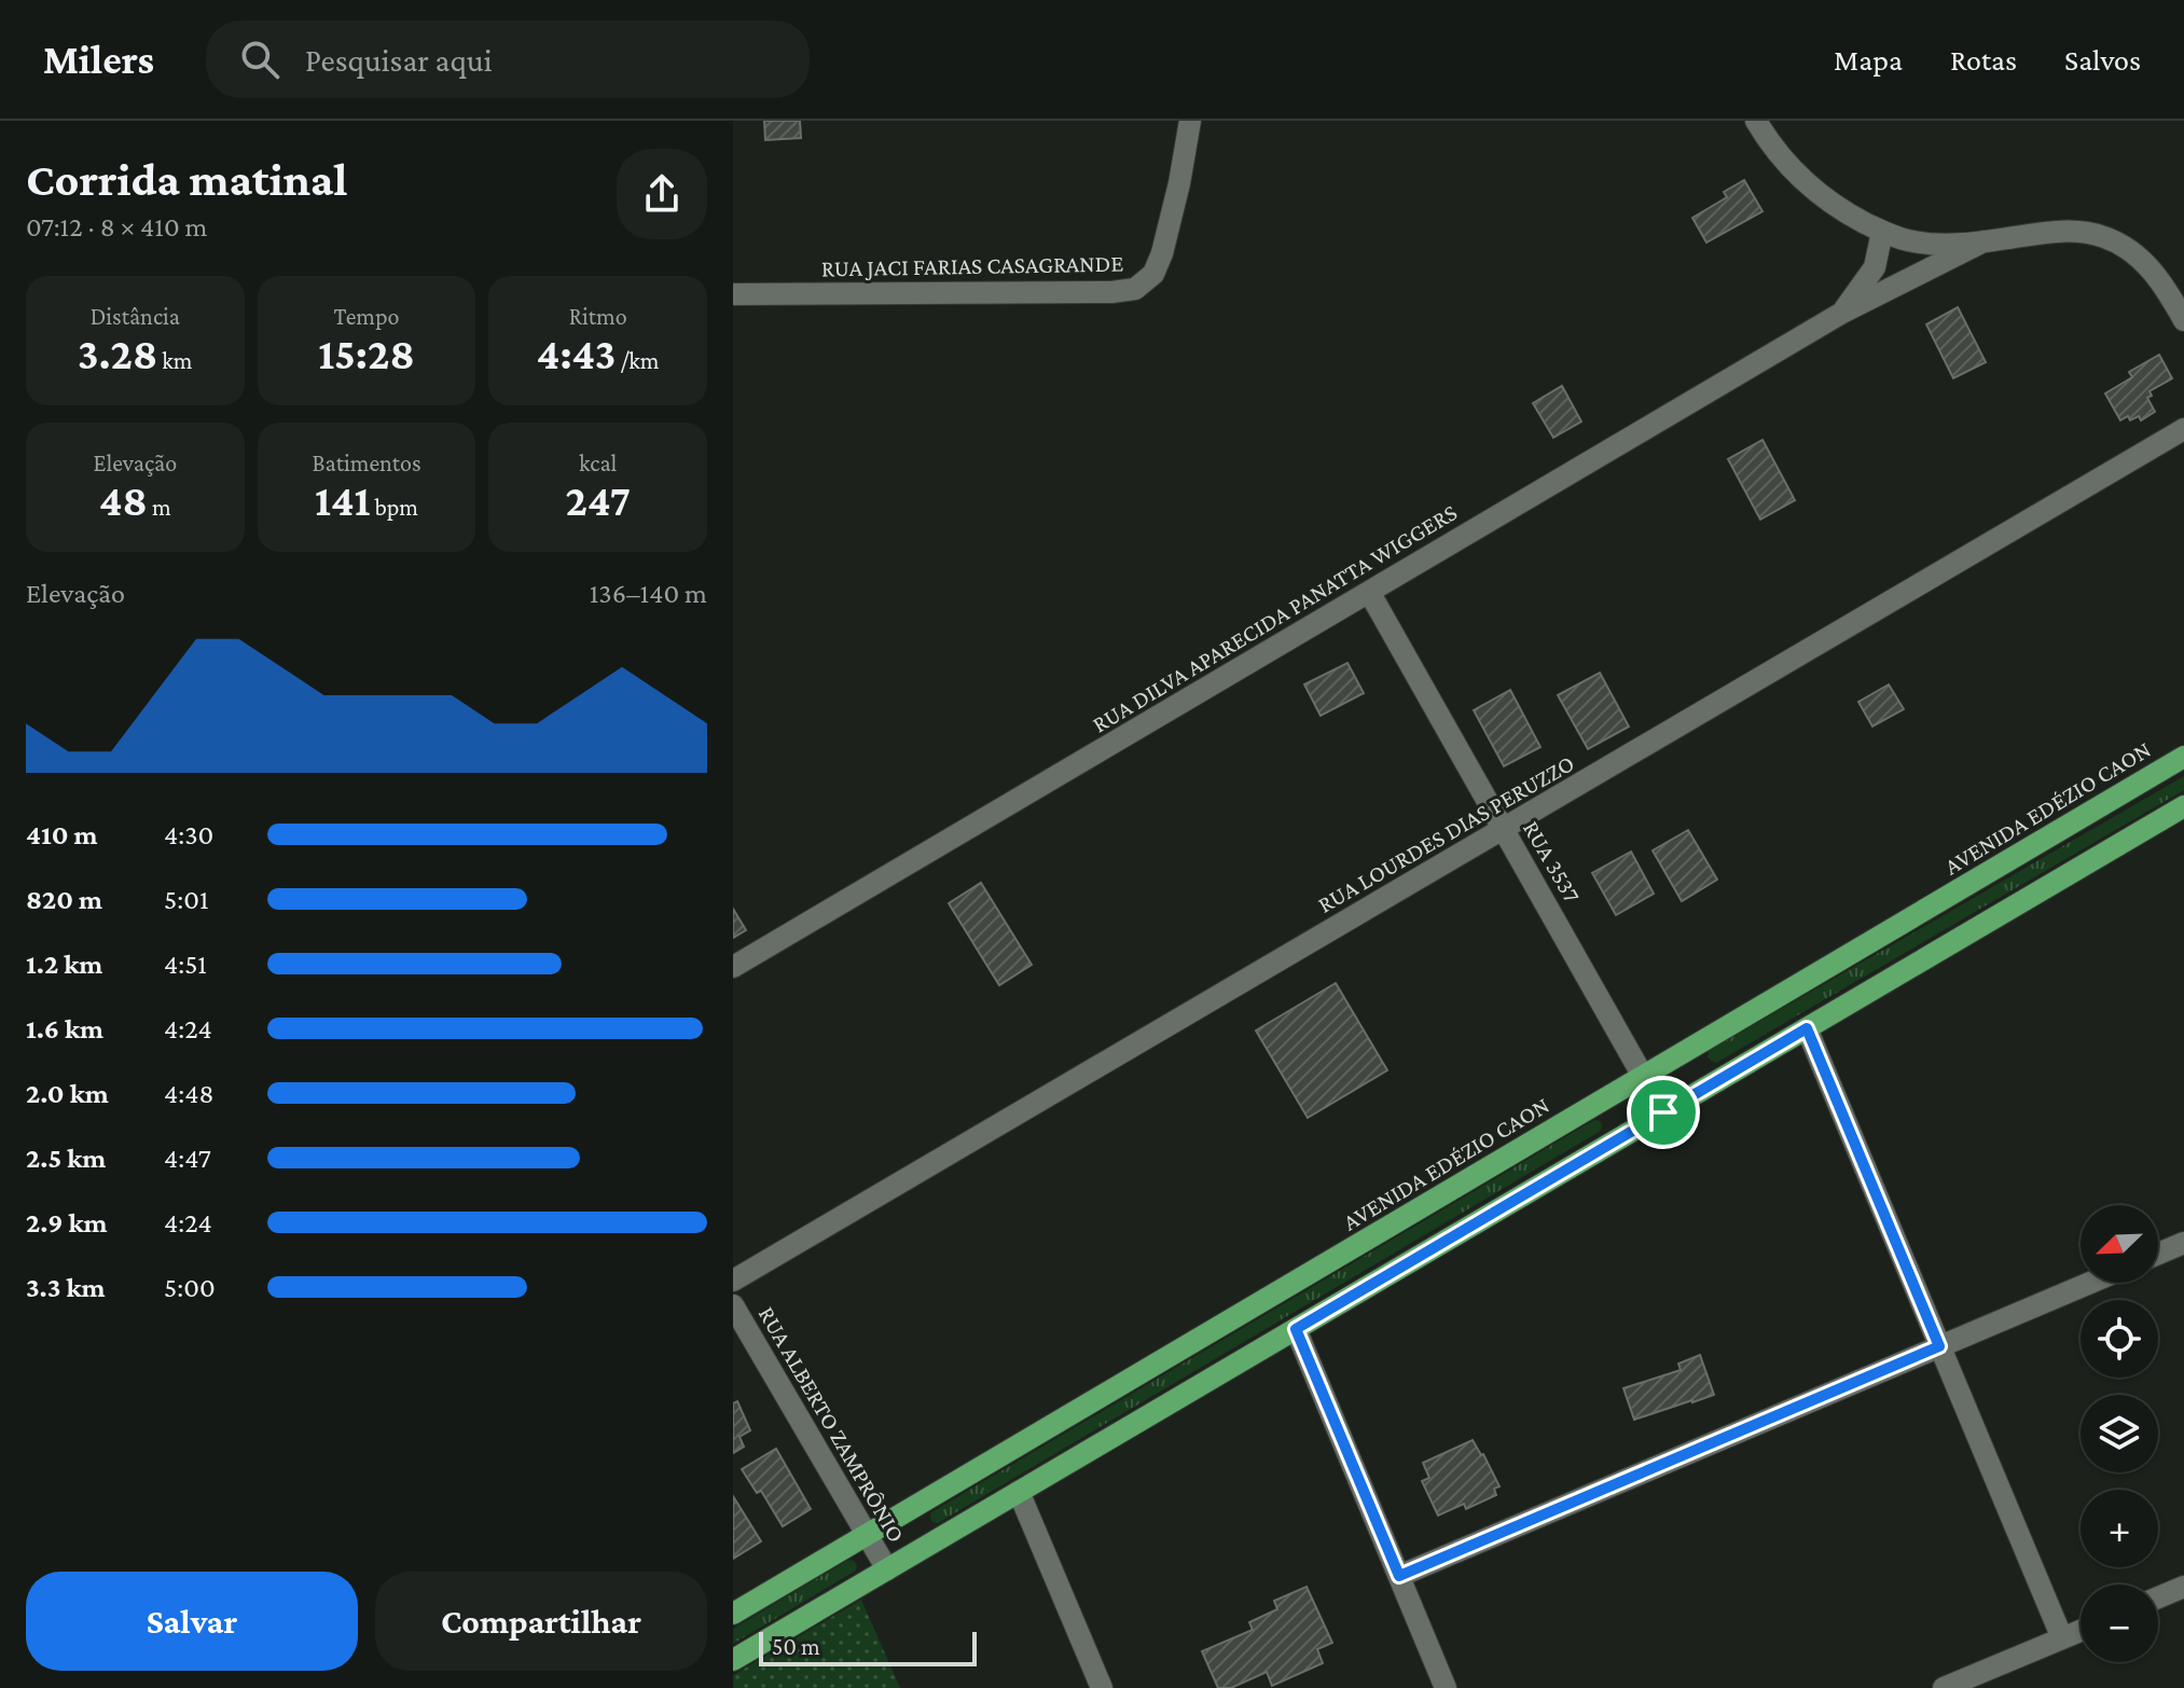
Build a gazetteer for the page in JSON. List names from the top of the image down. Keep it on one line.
{"streets":{"main road":["AVENIDA EDÉZIO CAON"],"street":["RUA JACI FARIAS CASAGRANDE","RUA DILVA APARECIDA PANATTA WIGGERS","RUA LOURDES DIAS PERUZZO","RUA 3537","RUA ALBERTO ZAMPRÔNIO"]},"crossings":[["RUA DILVA APARECIDA PANATTA WIGGERS","RUA 3537"],["AVENIDA EDÉZIO CAON","RUA 3537"],["AVENIDA EDÉZIO CAON","RUA ALBERTO ZAMPRÔNIO"],["RUA LOURDES DIAS PERUZZO","RUA 3537"]],"scale_bar":"50 m","north":"bottom left","page":{"header":"Milers","search":"Pesquisar aqui","nav":["Mapa","Rotas","Salvos"],"heading":["Corrida matinal","07:12 · 8 × 410 m"],"stats":[["Distância","3.28 km"],["Tempo","15:28"],["Ritmo","4:43 /km"],["Elevação","48 m"],["Batimentos","141 bpm"],["kcal","247"]],"chart":["Elevação","136–140 m"],"list":[{"name":"410 m","note":"4:30"},{"name":"820 m","note":"5:01"},{"name":"1.2 km","note":"4:51"},{"name":"1.6 km","note":"4:24"},{"name":"2.0 km","note":"4:48"},{"name":"2.5 km","note":"4:47"},{"name":"2.9 km","note":"4:24"},{"name":"3.3 km","note":"5:00"}],"map_buttons":["+","−"],"buttons":["Salvar","Compartilhar"],"scale":"50 m"}}
